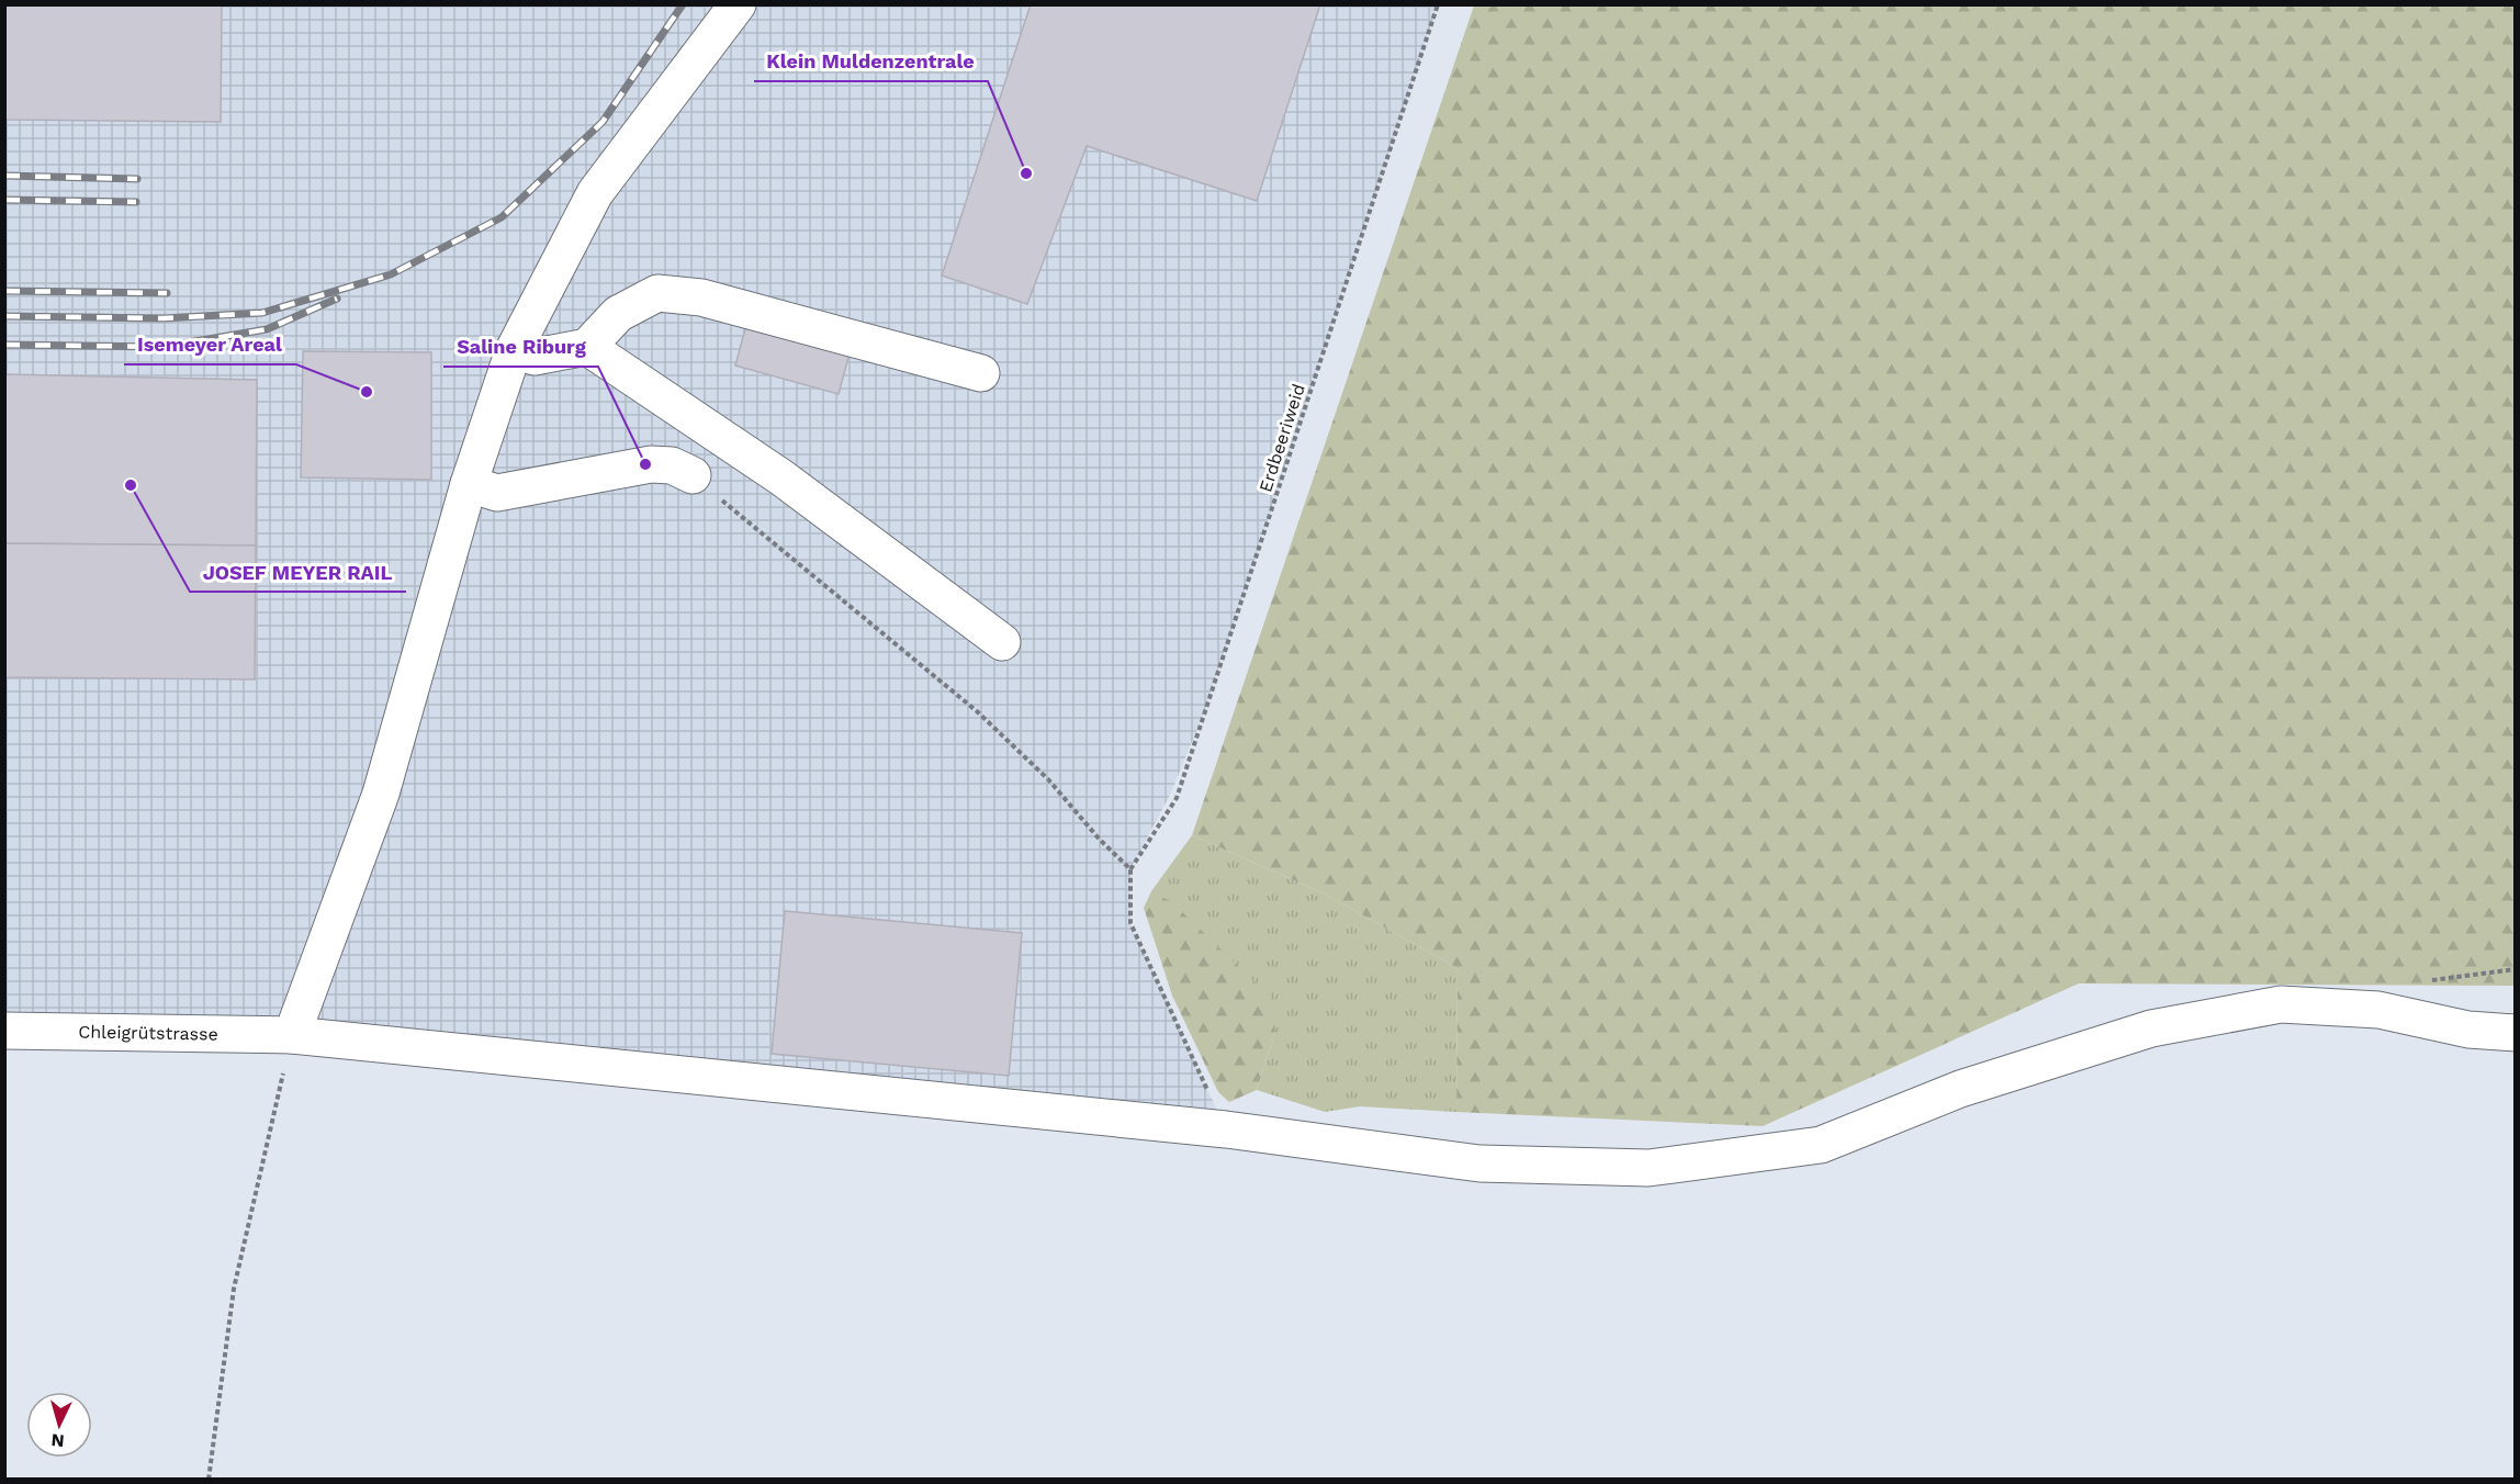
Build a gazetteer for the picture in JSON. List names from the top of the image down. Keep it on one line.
{"streets":{"street":["Chleigrütstrasse"],"path":["Erdbeeriweid"]},"places":["Klein Muldenzentrale","Isemeyer Areal","Saline Riburg","JOSEF MEYER RAIL"],"north":"bottom"}
